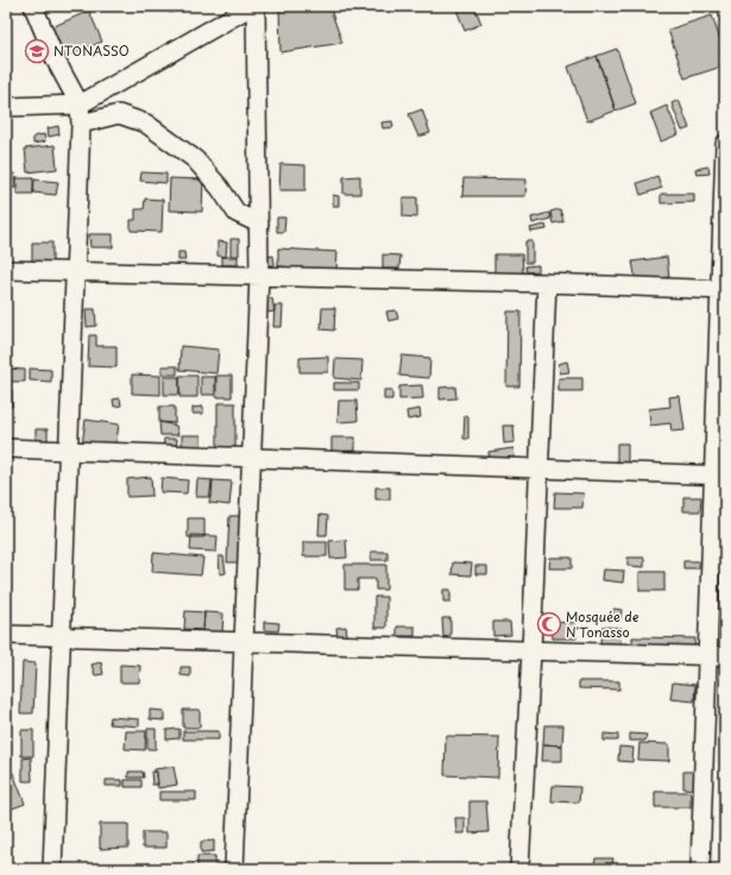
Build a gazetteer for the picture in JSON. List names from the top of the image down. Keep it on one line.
{"places":{"school or university":["NTONASSO"],"mosque":["Mosquée de N'Tonasso"]}}
